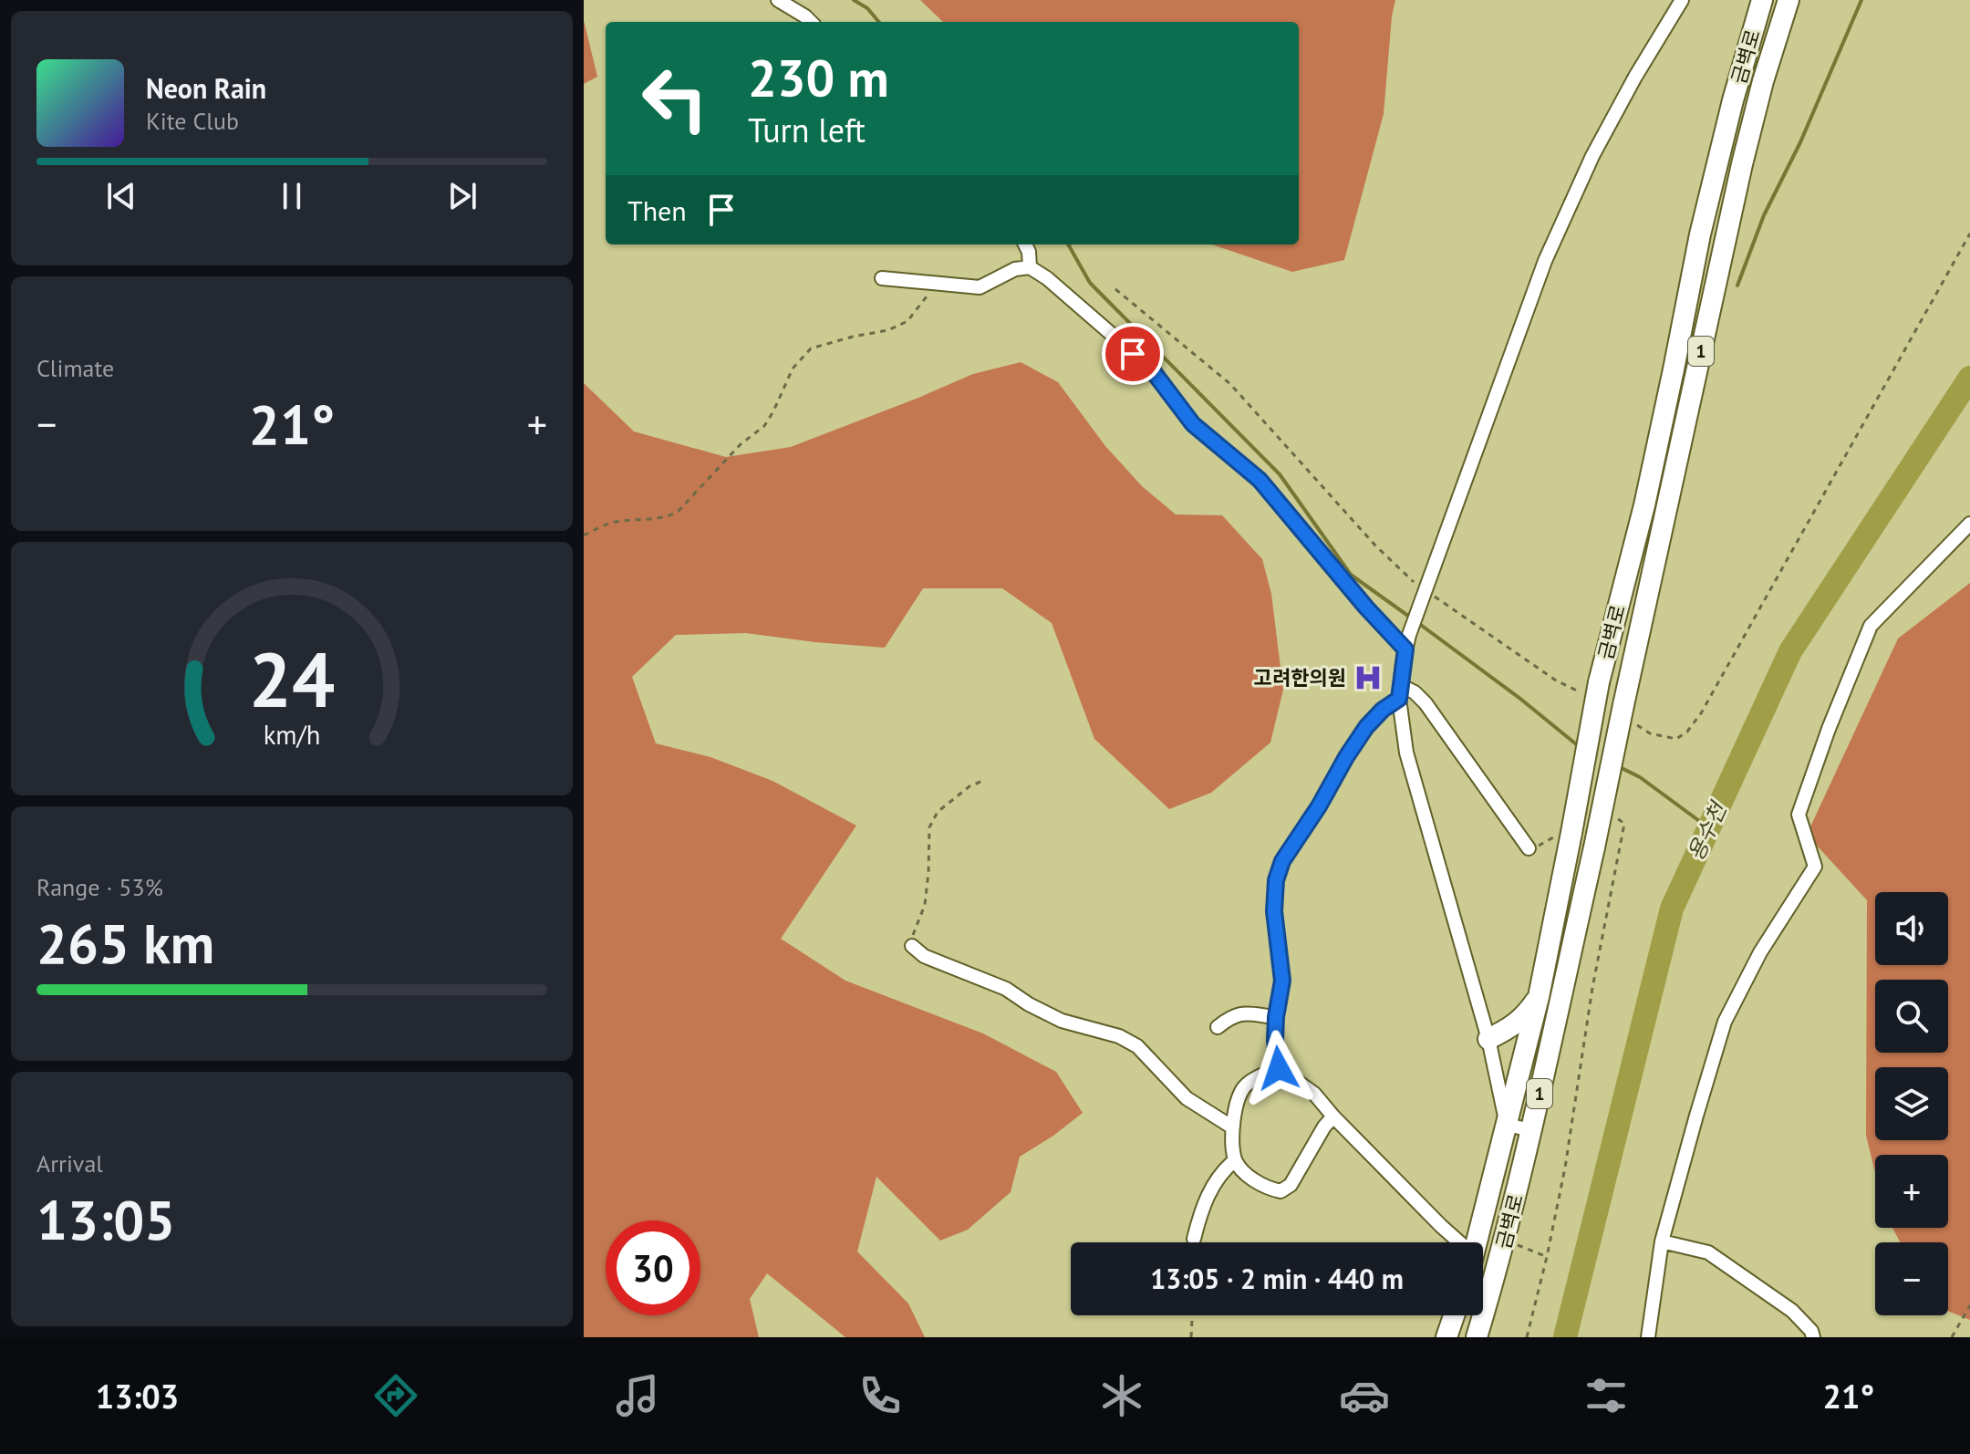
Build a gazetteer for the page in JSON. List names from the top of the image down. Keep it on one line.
{"streets":{"highway":["금벽로","1"]},"water":["용수천"],"places":{"hospital":["고려한의원"]},"page":{"turn":["230 m","Turn left"],"song":["Neon Rain","Kite Club"],"then":"Then","tile":["Climate",["Range · 53%","265 km"],["Arrival","13:05"]],"heat":["−","21°","+"],"map_buttons":["+","−"],"limit":"30","trip":"13:05 · 2 min · 440 m","tabs":["13:03","21°"],"gauge":["24","km/h"]}}
